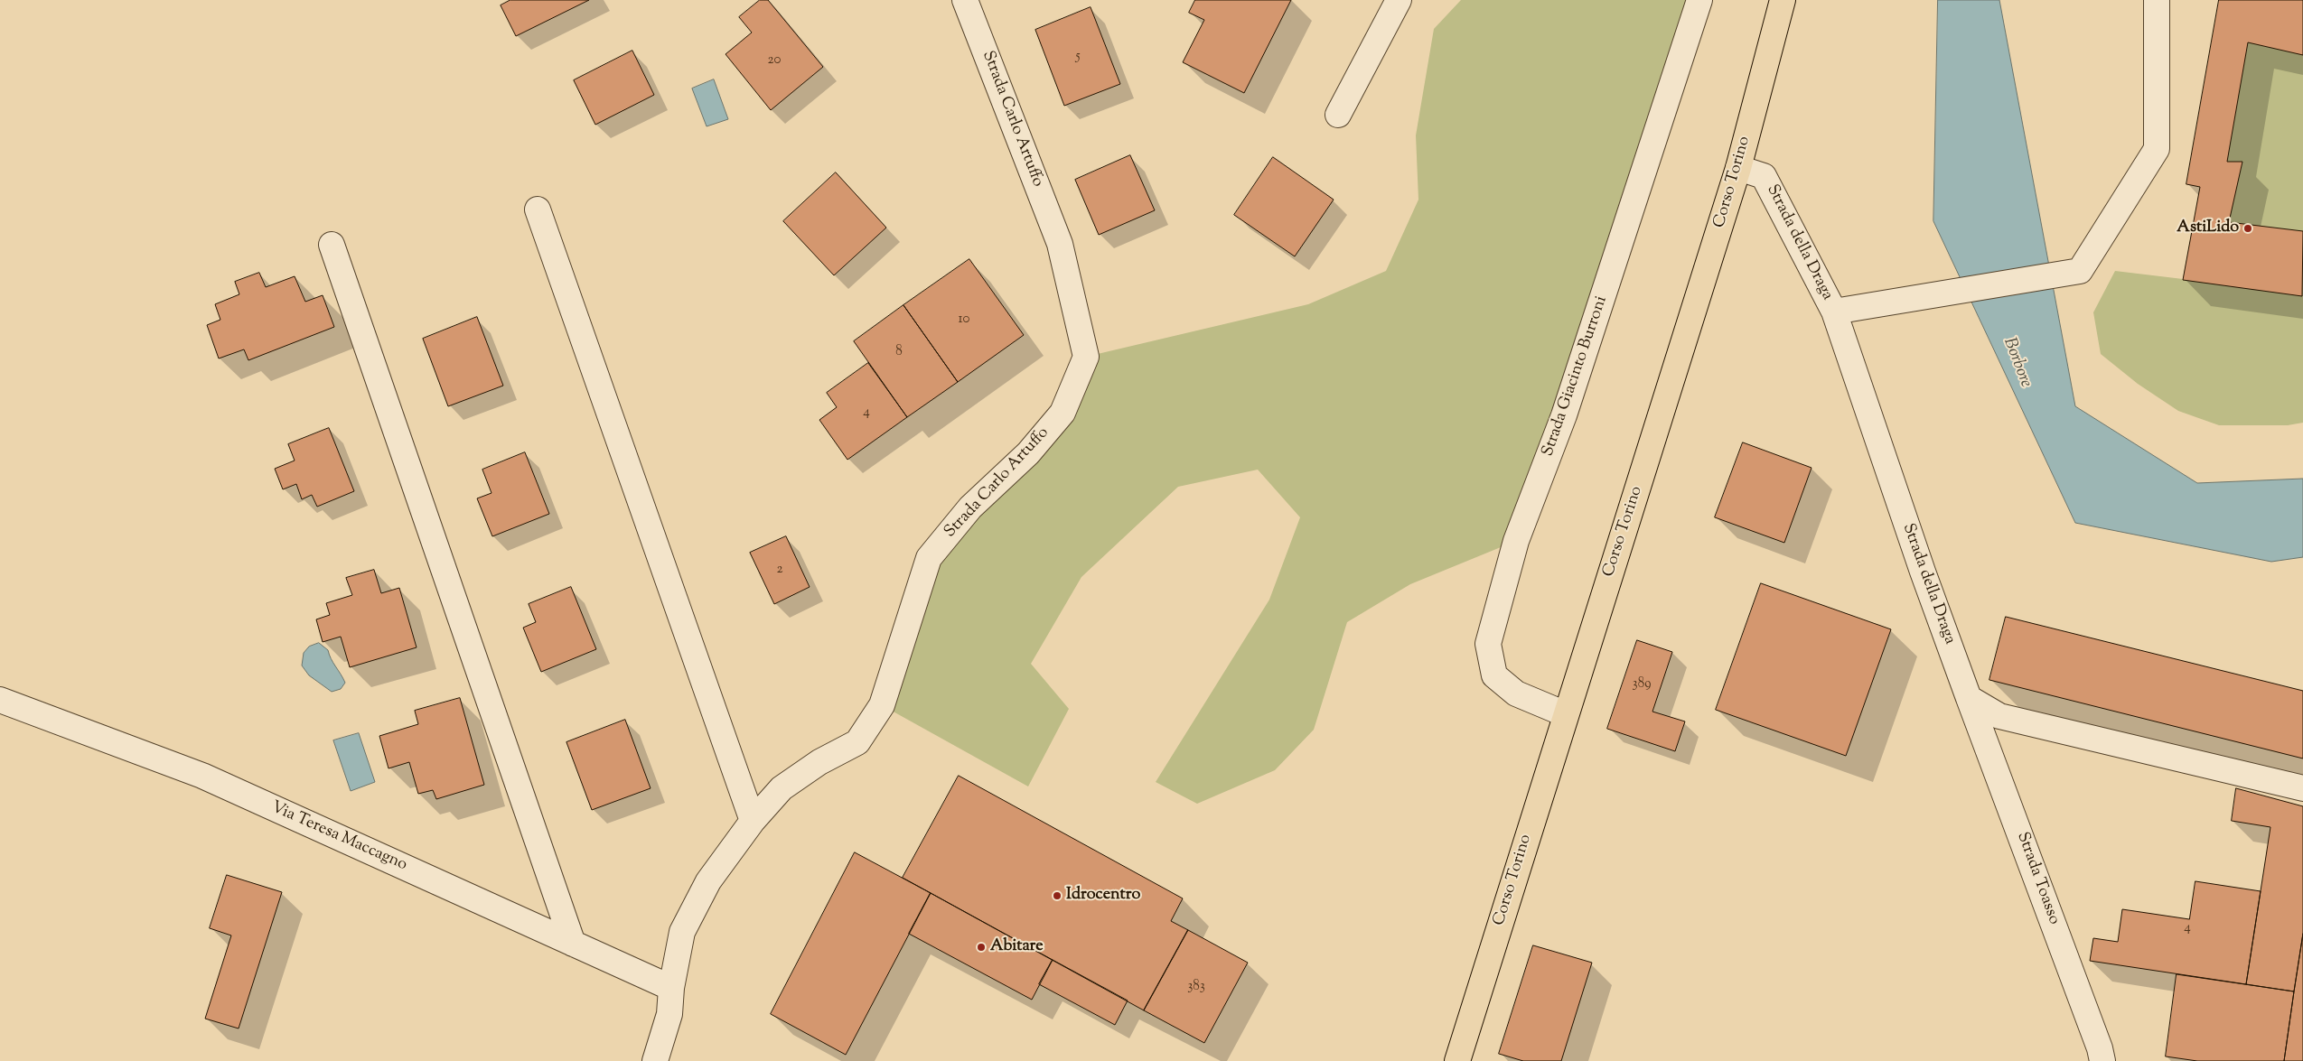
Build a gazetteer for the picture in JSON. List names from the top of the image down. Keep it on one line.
{"streets":{"main road":["Corso Torino"],"street":["Strada Carlo Artuffo","Strada della Draga","Strada Giacinto Burroni","Via Teresa Maccagno","Strada Toasso"]},"crossings":[["Strada Carlo Artuffo","Via Teresa Maccagno"],["Corso Torino","Strada della Draga"],["Corso Torino","Strada Giacinto Burroni"],["Strada della Draga","Strada Toasso"]],"water":["Borbore"],"places":["AstiLido","Idrocentro","Abitare"],"house_numbers":["5","20","10","8","4","2","389","4","383"]}
